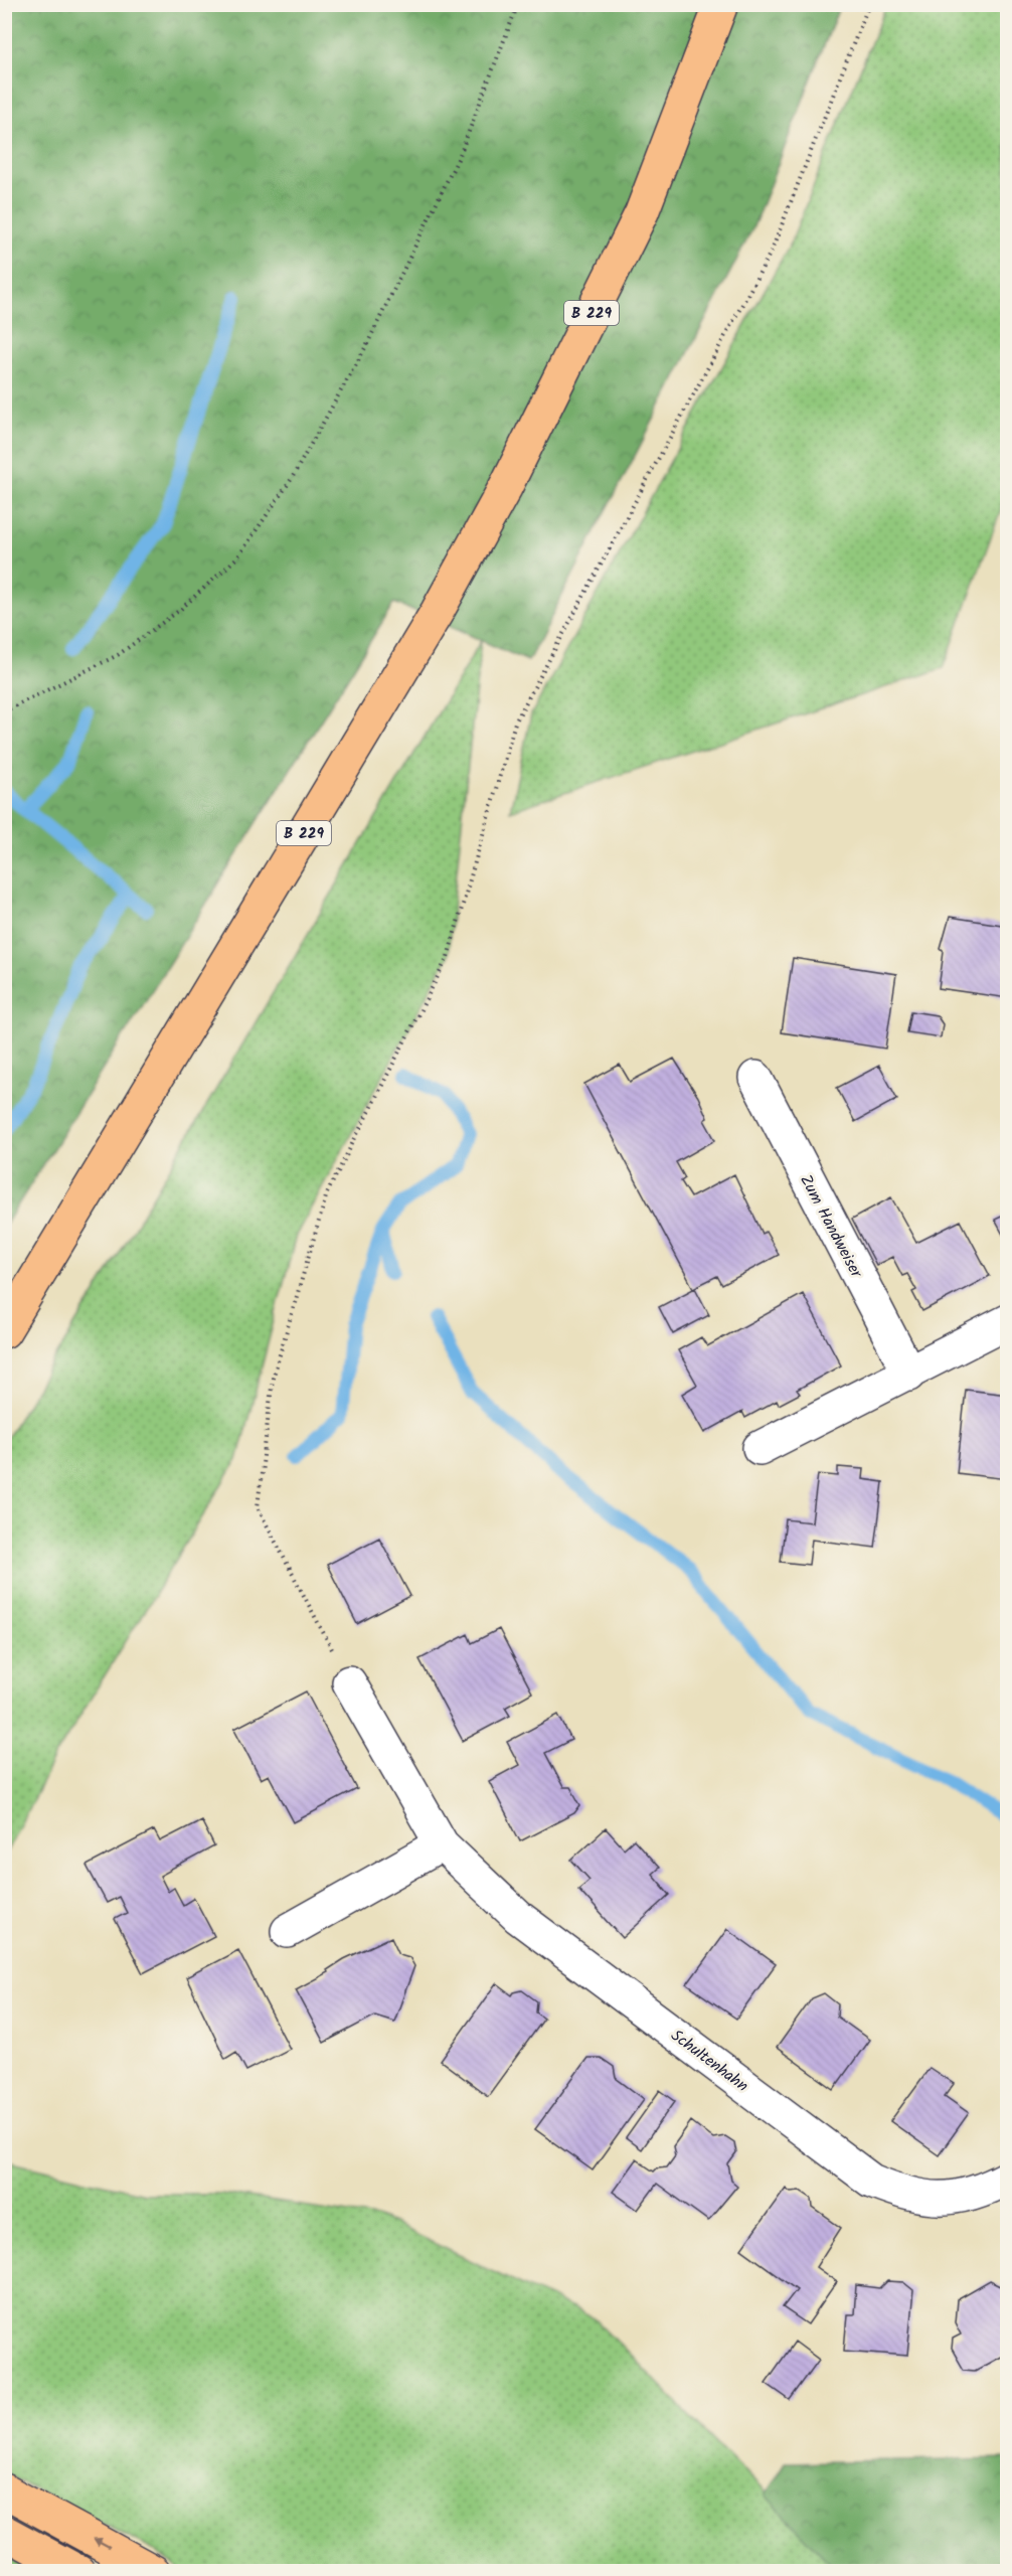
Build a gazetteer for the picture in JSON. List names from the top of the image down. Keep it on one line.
{"streets":{"main road":["B 229"],"street":["Zum Handweiser","Schultenhahn"]}}
